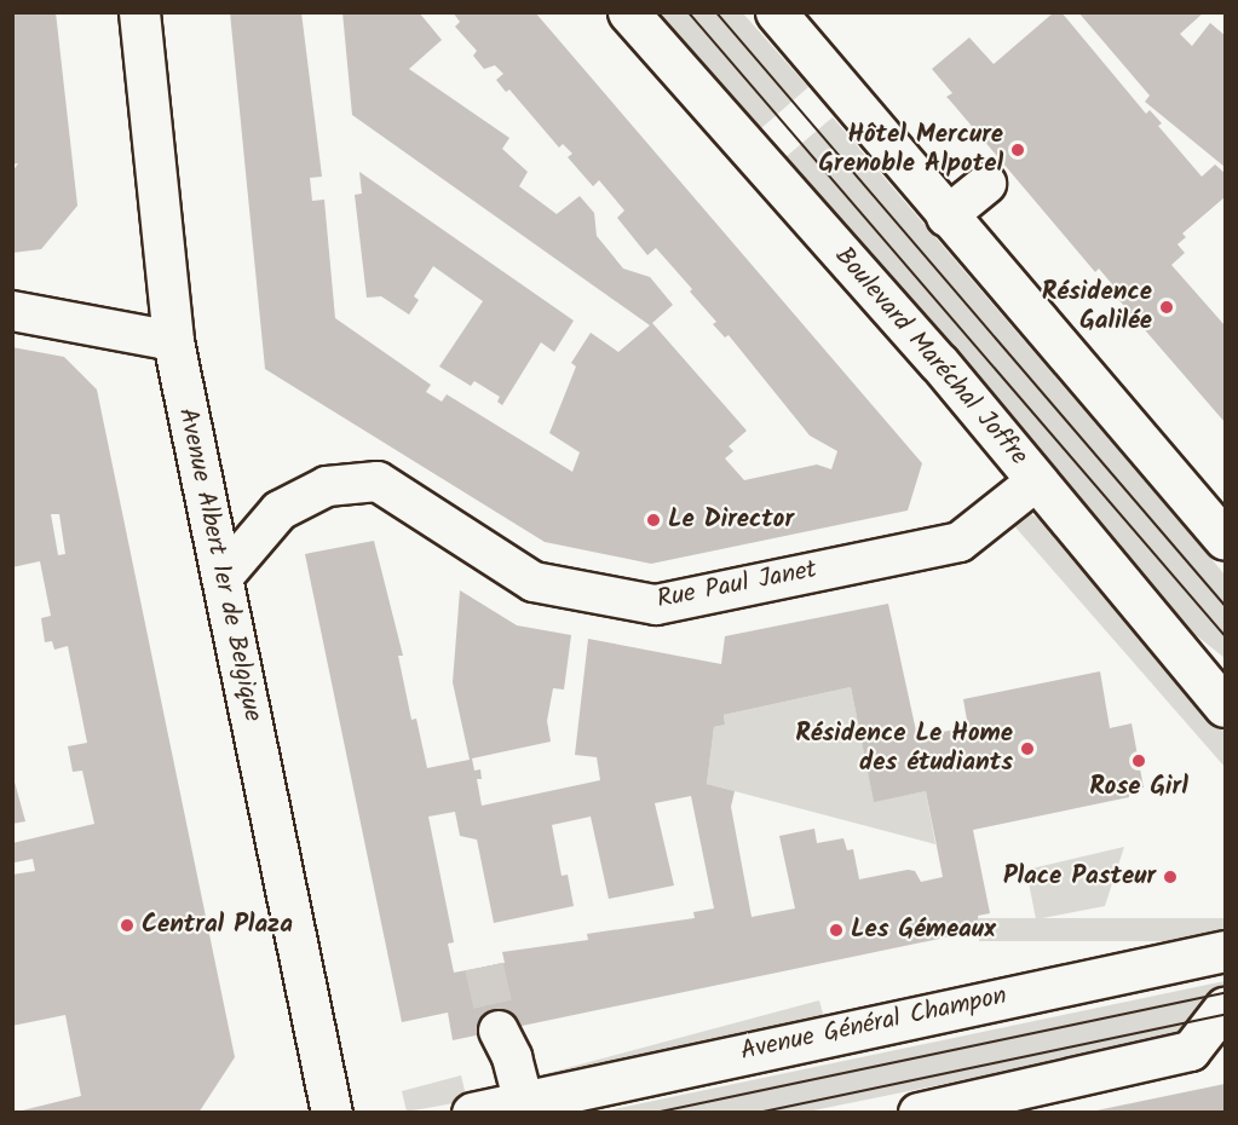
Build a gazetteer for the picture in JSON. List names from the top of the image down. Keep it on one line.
{"streets":{"main road":["Boulevard Maréchal Joffre","Avenue Albert 1er de Belgique","Avenue Général Champon"],"street":["Rue Paul Janet"]},"crossings":[["Boulevard Maréchal Joffre","Rue Paul Janet"],["Avenue Albert 1er de Belgique","Rue Paul Janet"]],"places":["Hôtel Mercure Grenoble Alpotel","Résidence Galilée","Le Director","Résidence Le Home des étudiants","Rose Girl","Place Pasteur","Central Plaza","Les Gémeaux"]}
